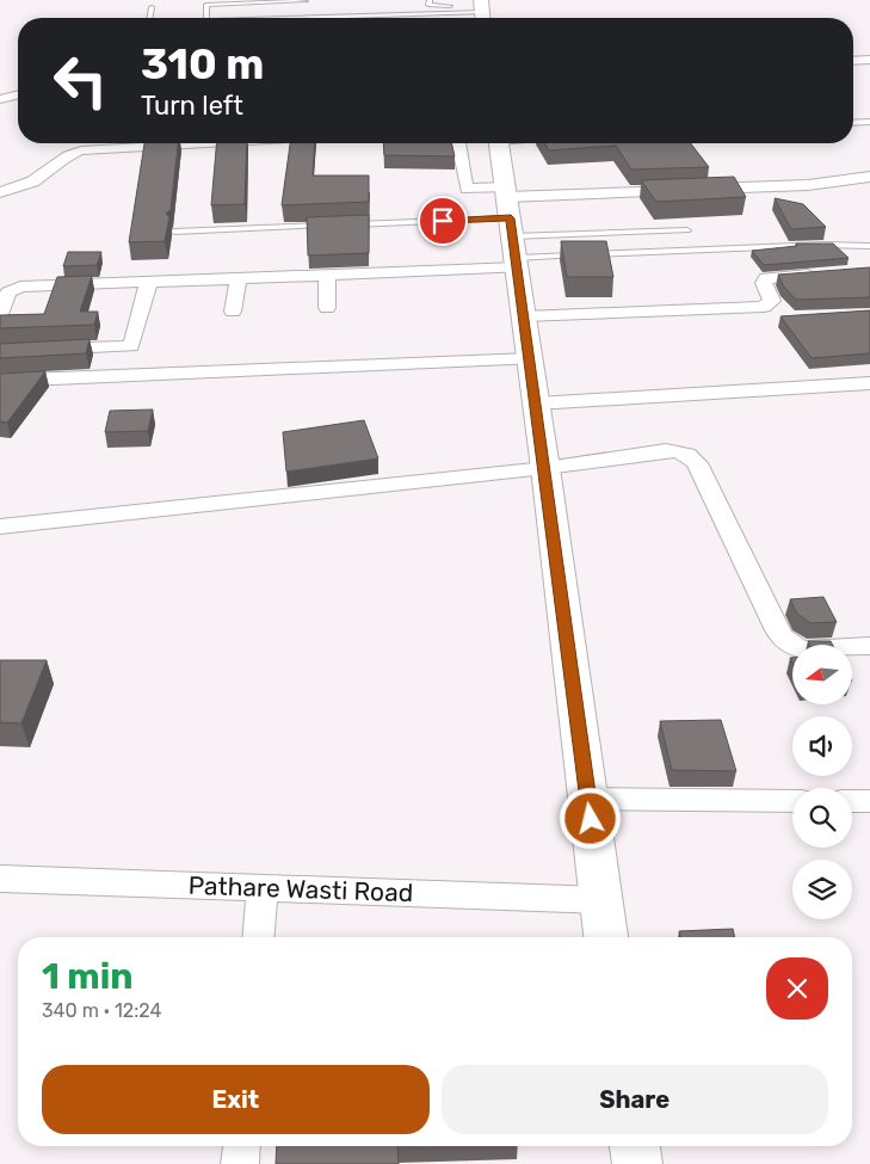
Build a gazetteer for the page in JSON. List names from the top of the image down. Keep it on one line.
{"streets":{"street":["Pathare Wasti Road"]},"north":"left","page":{"turn":["310 m","Turn left"],"heading":["1 min","340 m · 12:24"],"buttons":["Exit","Share"]}}
